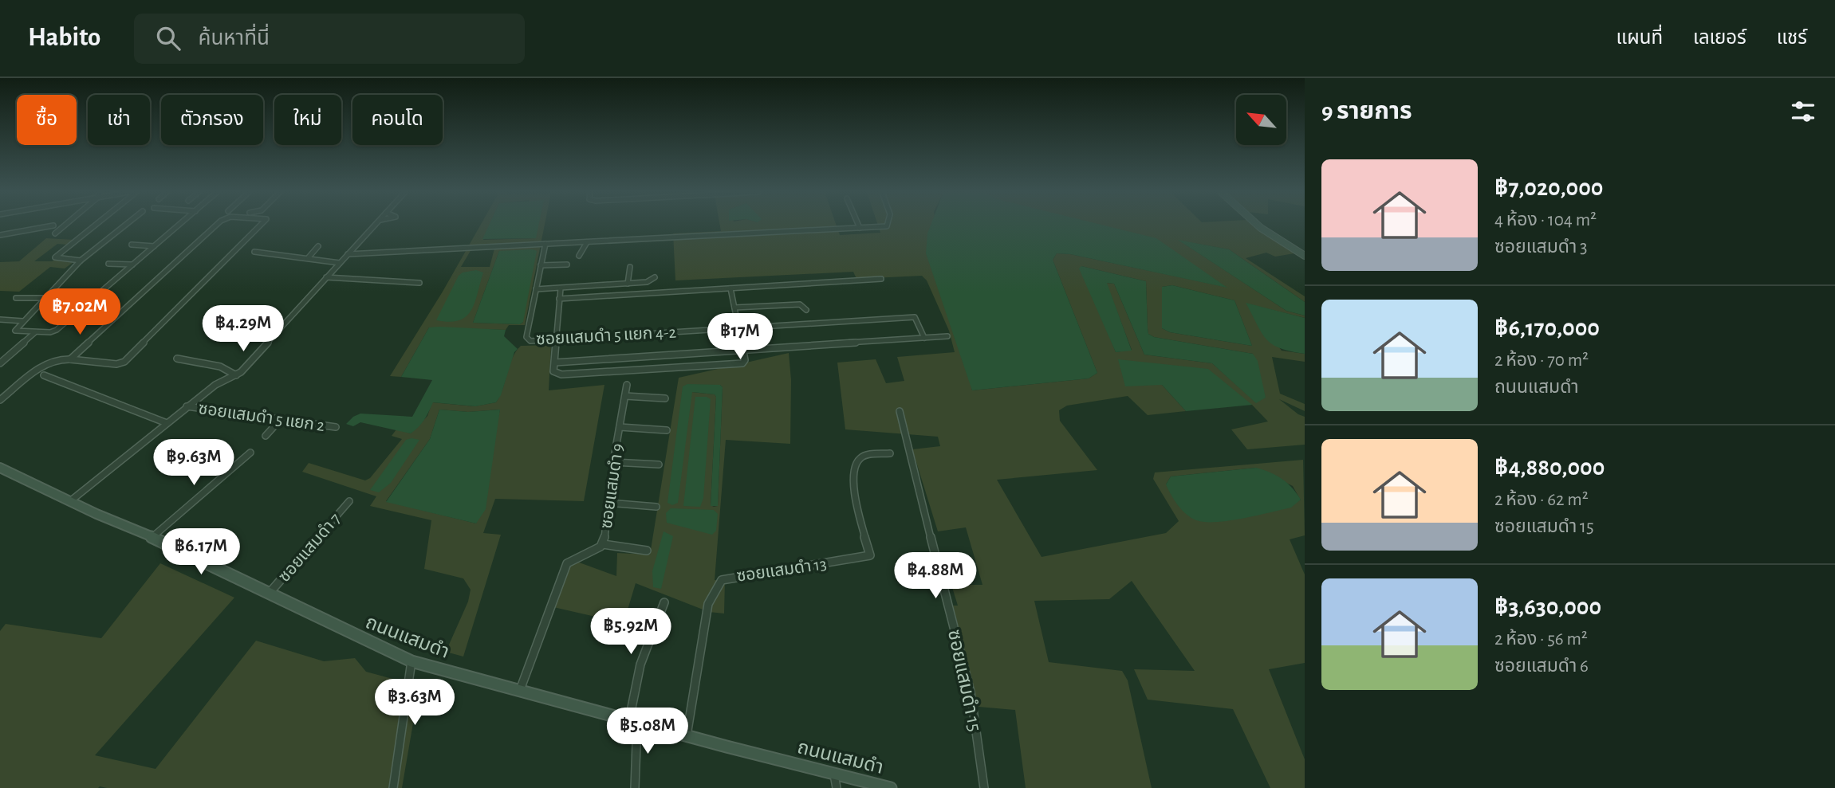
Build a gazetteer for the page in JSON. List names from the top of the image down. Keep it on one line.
{"streets":{"street":["ซอยแสมดำ 5 แยก 4-2","ซอยแสมดำ 5 แยก 2","ซอยแสมดำ 9","ซอยแสมดำ 7","ซอยแสมดำ 13","ถนนแสมดำ","ซอยแสมดำ 15"]},"crossings":[["ซอยแสมดำ 9","ถนนแสมดำ"],["ซอยแสมดำ 7","ถนนแสมดำ"],["ซอยแสมดำ 13","ถนนแสมดำ"]],"north":"top left","page":{"header":"Habito","search":"ค้นหาที่นี่","nav":["แผนที่","เลเยอร์","แชร์"],"heading":"9 รายการ","chip":["ซื้อ","เช่า","ตัวกรอง","ใหม่","คอนโด"],"list":[{"name":"฿7,020,000","note":"4 ห้อง · 104 m² · ซอยแสมดำ 3"},{"name":"฿6,170,000","note":"2 ห้อง · 70 m² · ถนนแสมดำ"},{"name":"฿4,880,000","note":"2 ห้อง · 62 m² · ซอยแสมดำ 15"},{"name":"฿3,630,000","note":"2 ห้อง · 56 m² · ซอยแสมดำ 6"}],"price":["฿7.02M","฿4.29M","฿17M","฿9.63M","฿6.17M","฿4.88M","฿5.92M","฿3.63M","฿5.08M"]}}
